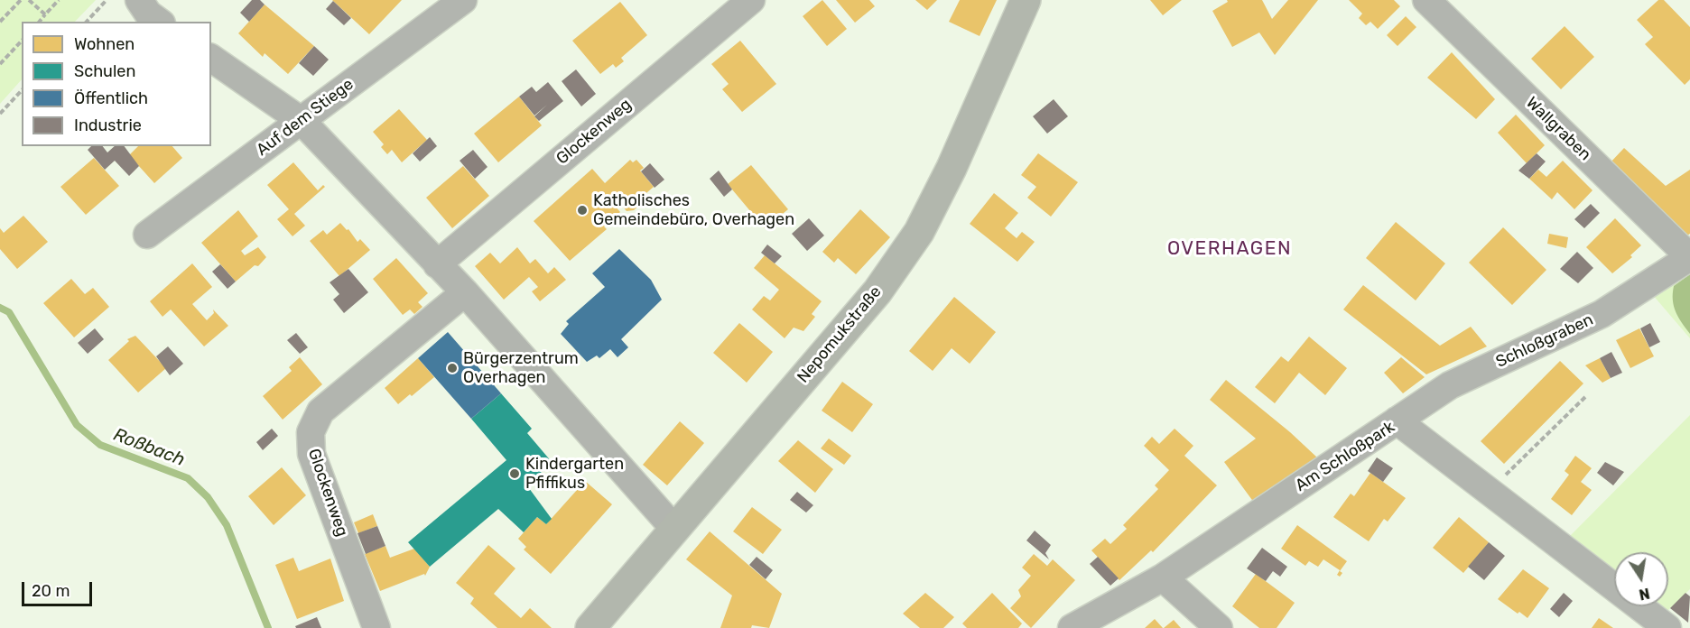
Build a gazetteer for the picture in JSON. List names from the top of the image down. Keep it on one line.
{"streets":{"main road":["Nepomukstraße"],"street":["Auf dem Stiege","Wallgraben","Glockenweg","Schloßgraben","Am Schloßpark"]},"crossings":[["Wallgraben","Schloßgraben"],["Schloßgraben","Am Schloßpark"]],"districts":["OVERHAGEN"],"water":["Roßbach"],"places":["Katholisches Gemeindebüro, Overhagen","Bürgerzentrum Overhagen","Kindergarten Pfiffikus"],"legend":["Wohnen","Schulen","Öffentlich","Industrie"],"scale_bar":"20 m","north":"bottom"}
